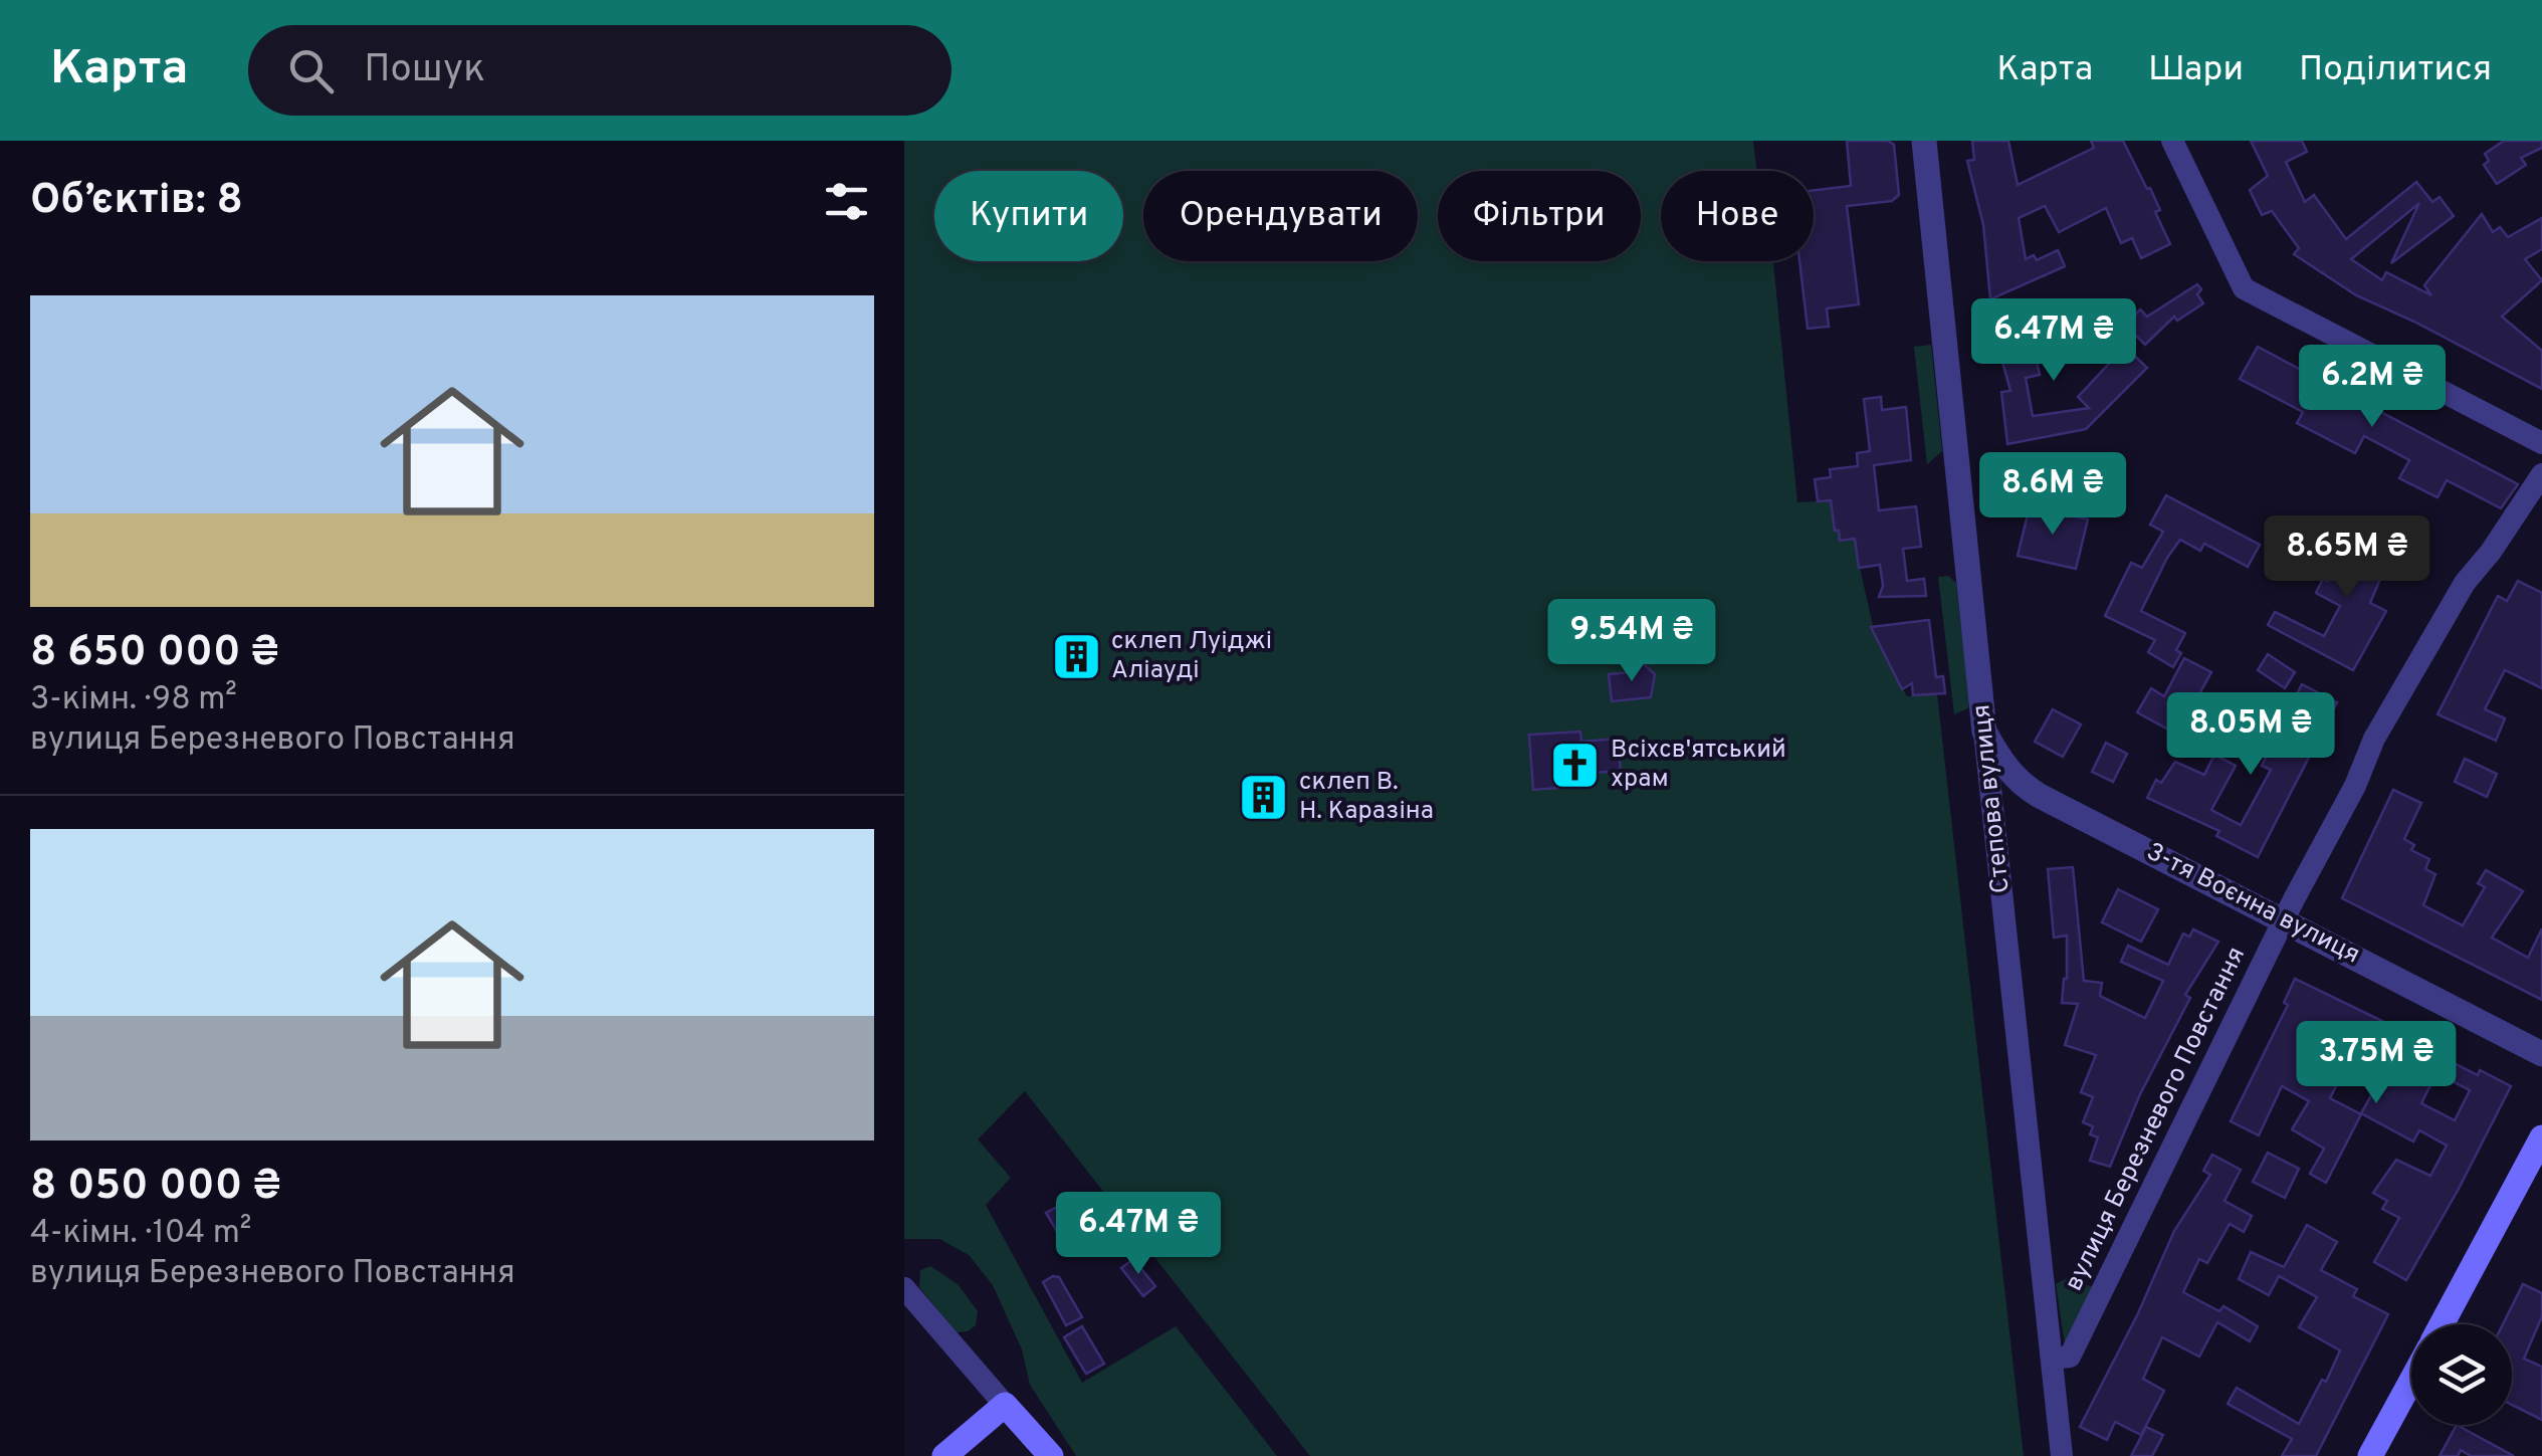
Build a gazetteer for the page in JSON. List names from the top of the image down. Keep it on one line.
{"streets":{"street":["Степова вулиця","3-тя Воєнна вулиця","вулиця Березневого Повстання"]},"crossings":[["Степова вулиця","3-тя Воєнна вулиця"],["Степова вулиця","вулиця Березневого Повстання"],["3-тя Воєнна вулиця","вулиця Березневого Повстання"]],"places":{"building":["склеп Луіджі Аліауді","склеп В. Н. Каразіна"],"church":["Всіхсв'ятський храм"]},"page":{"header":"Карта","search":"Пошук","nav":["Карта","Шари","Поділитися"],"heading":"Об’єктів: 8","chip":["Купити","Орендувати","Фільтри","Нове"],"list":[{"name":"8 650 000 ₴","note":"3-кімн. · 98 m² · вулиця Березневого Повстання"},{"name":"8 050 000 ₴","note":"4-кімн. · 104 m² · вулиця Березневого Повстання"}],"price":["6.47M ₴","6.2M ₴","8.6M ₴","8.65M ₴","9.54M ₴","8.05M ₴","3.75M ₴","6.47M ₴"]}}
